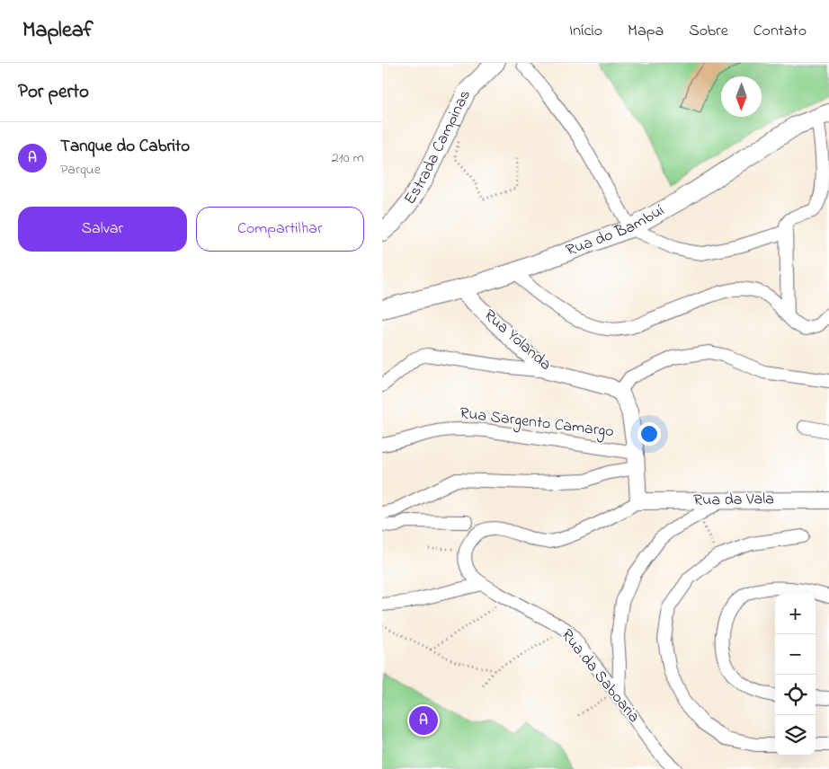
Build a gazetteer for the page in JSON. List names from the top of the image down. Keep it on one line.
{"streets":{"main road":["Estrada Campinas","Rua do Bambuí"],"street":["Rua Yolanda","Rua Sargento Camargo","Rua da Vala","Rua da Saboaria"]},"crossings":[["Rua do Bambuí","Rua Yolanda"]],"north":"bottom","page":{"header":"Mapleaf","nav":["Início","Mapa","Sobre","Contato"],"heading":"Por perto","list":[{"mark":"A","name":"Tanque do Cabrito","note":"Parque","value":"210 m"}],"buttons":["Salvar","Compartilhar"],"map_buttons":["+","−"],"pins":"A"}}
